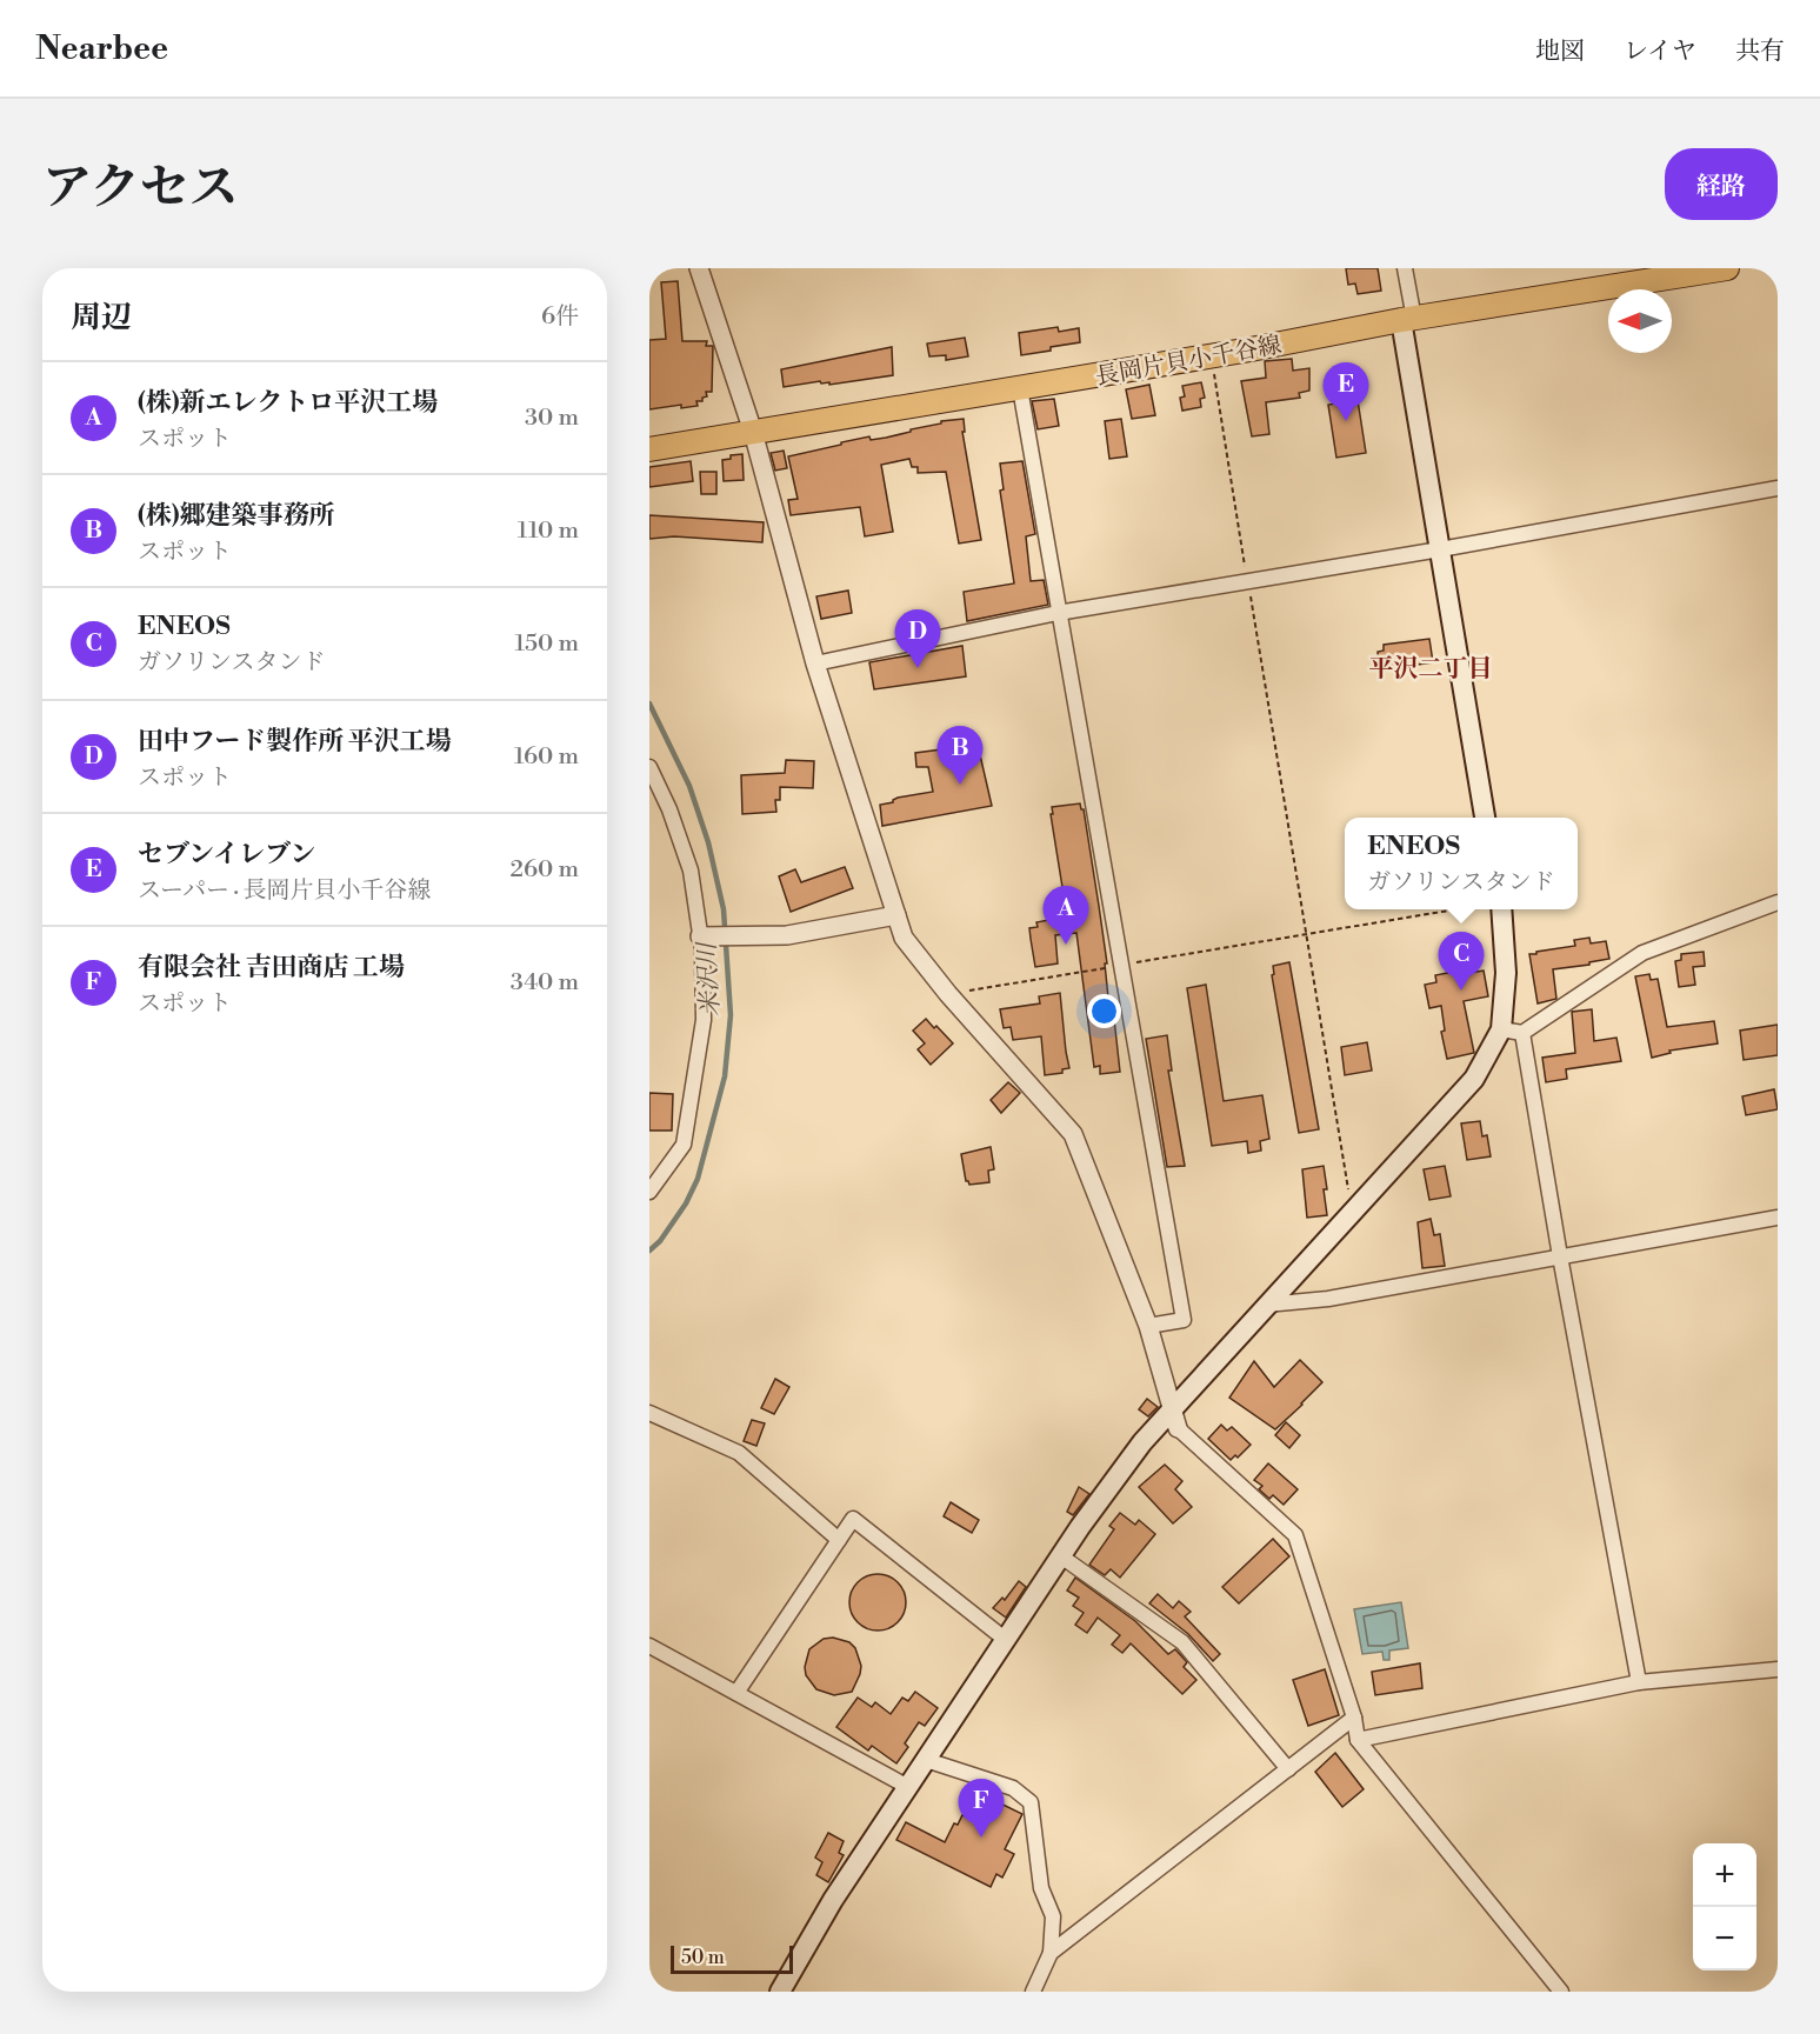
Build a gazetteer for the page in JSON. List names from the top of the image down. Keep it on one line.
{"streets":{"main road":["長岡片貝小千谷線"]},"districts":["平沢二丁目"],"water":["米沢川"],"scale_bar":"50 m","north":"left","page":{"header":"Nearbee","nav":["地図","レイヤ","共有"],"title":"アクセス","buttons":"経路","heading":["周辺","6件"],"list":[{"mark":"A","name":"(株)新エレクトロ平沢工場","note":"スポット","value":"30 m"},{"mark":"B","name":"(株)郷建築事務所","note":"スポット","value":"110 m"},{"mark":"C","name":"ENEOS","note":"ガソリンスタンド","value":"150 m"},{"mark":"D","name":"田中フード製作所 平沢工場","note":"スポット","value":"160 m"},{"mark":"E","name":"セブンイレブン","note":"スーパー · 長岡片貝小千谷線","value":"260 m"},{"mark":"F","name":"有限会社 吉田商店 工場","note":"スポット","value":"340 m"}],"pins":["E","D","B","A","C","F"],"popup":["ENEOS","ガソリンスタンド"],"map_buttons":["+","−"],"scale":"50 m"}}
